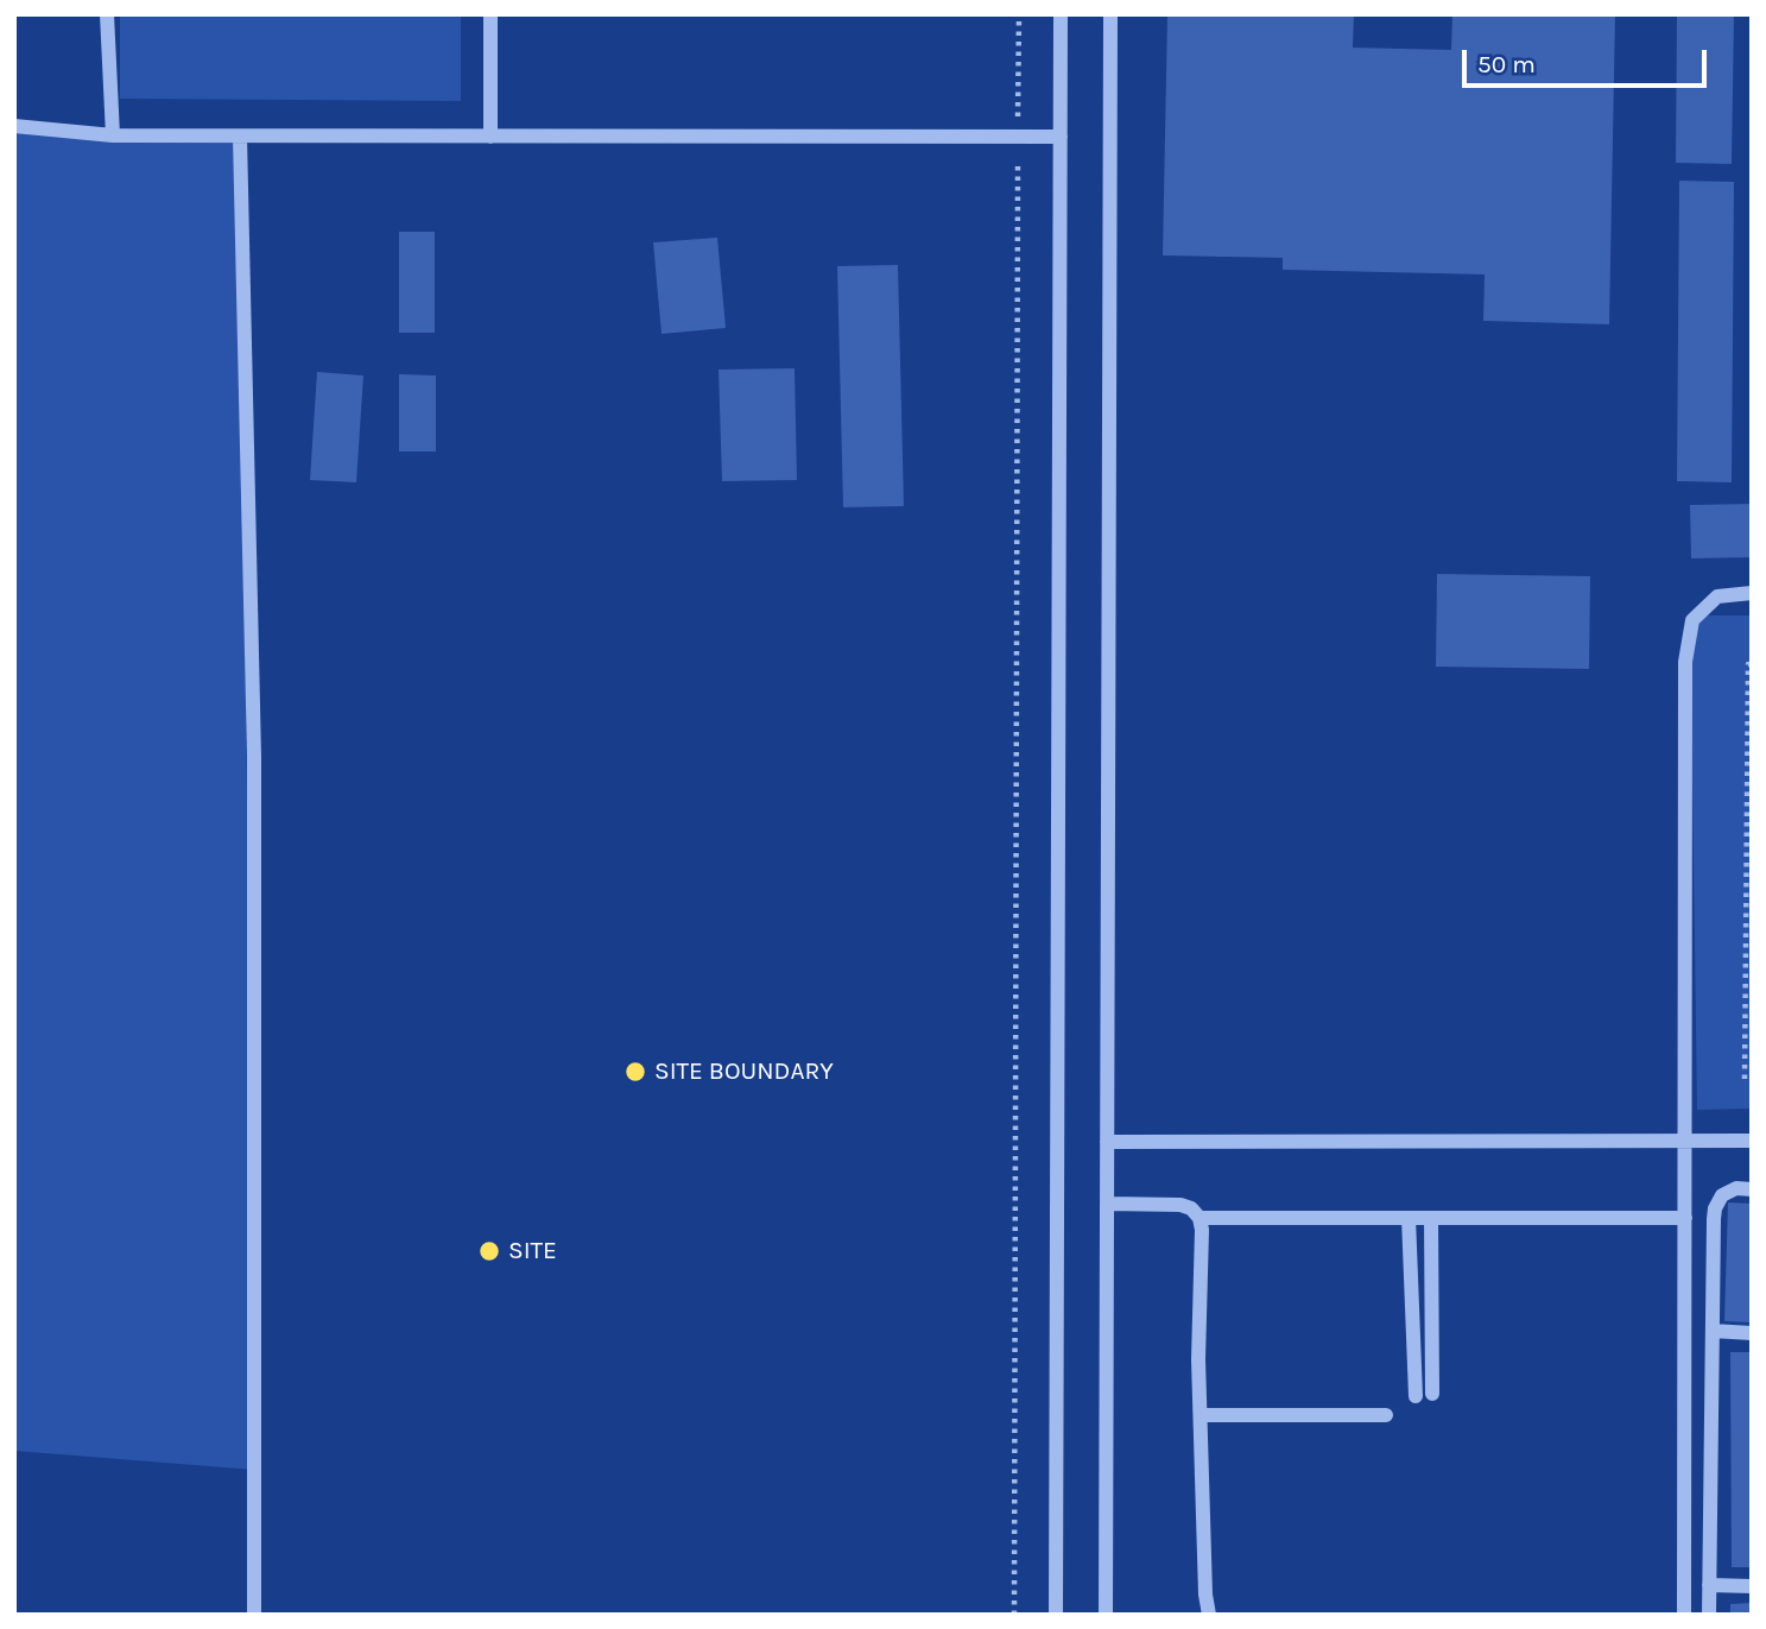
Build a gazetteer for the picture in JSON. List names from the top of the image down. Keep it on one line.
{"places":["SITE BOUNDARY","SITE"],"scale_bar":"50 m"}
